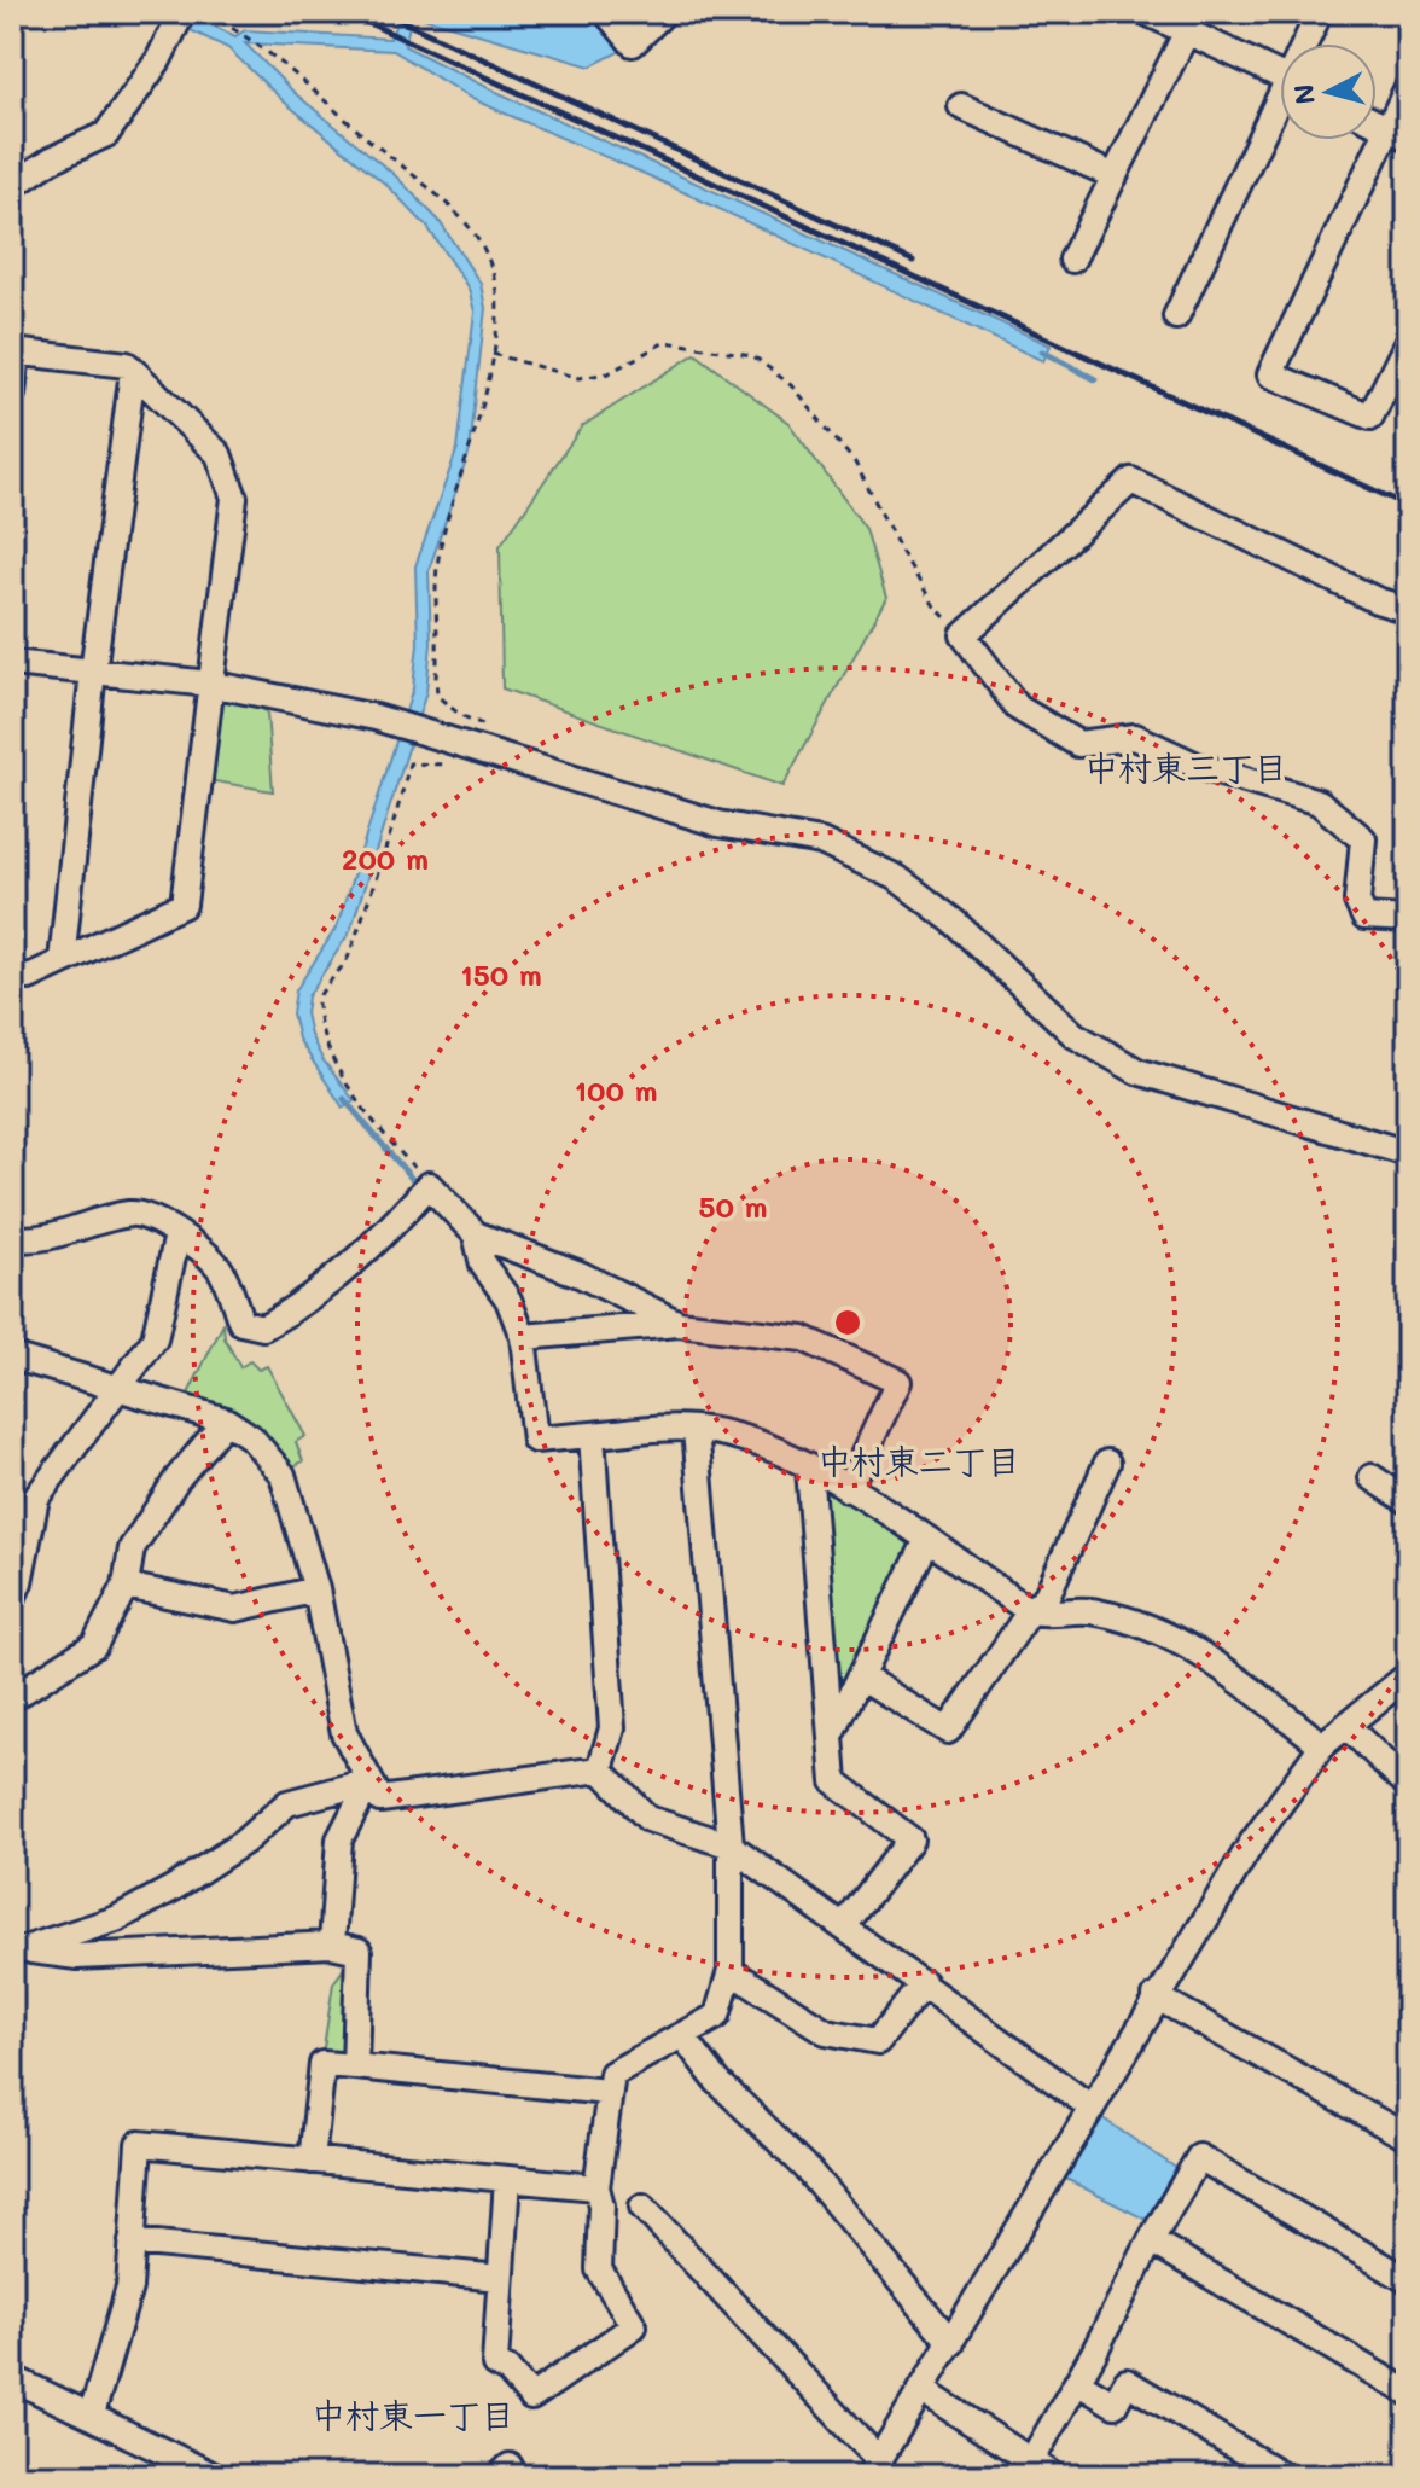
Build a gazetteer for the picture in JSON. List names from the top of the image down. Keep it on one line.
{"districts":["中村東三丁目","中村東二丁目","中村東一丁目"],"north":"left","rings":["200 m","150 m","100 m","50 m"]}
